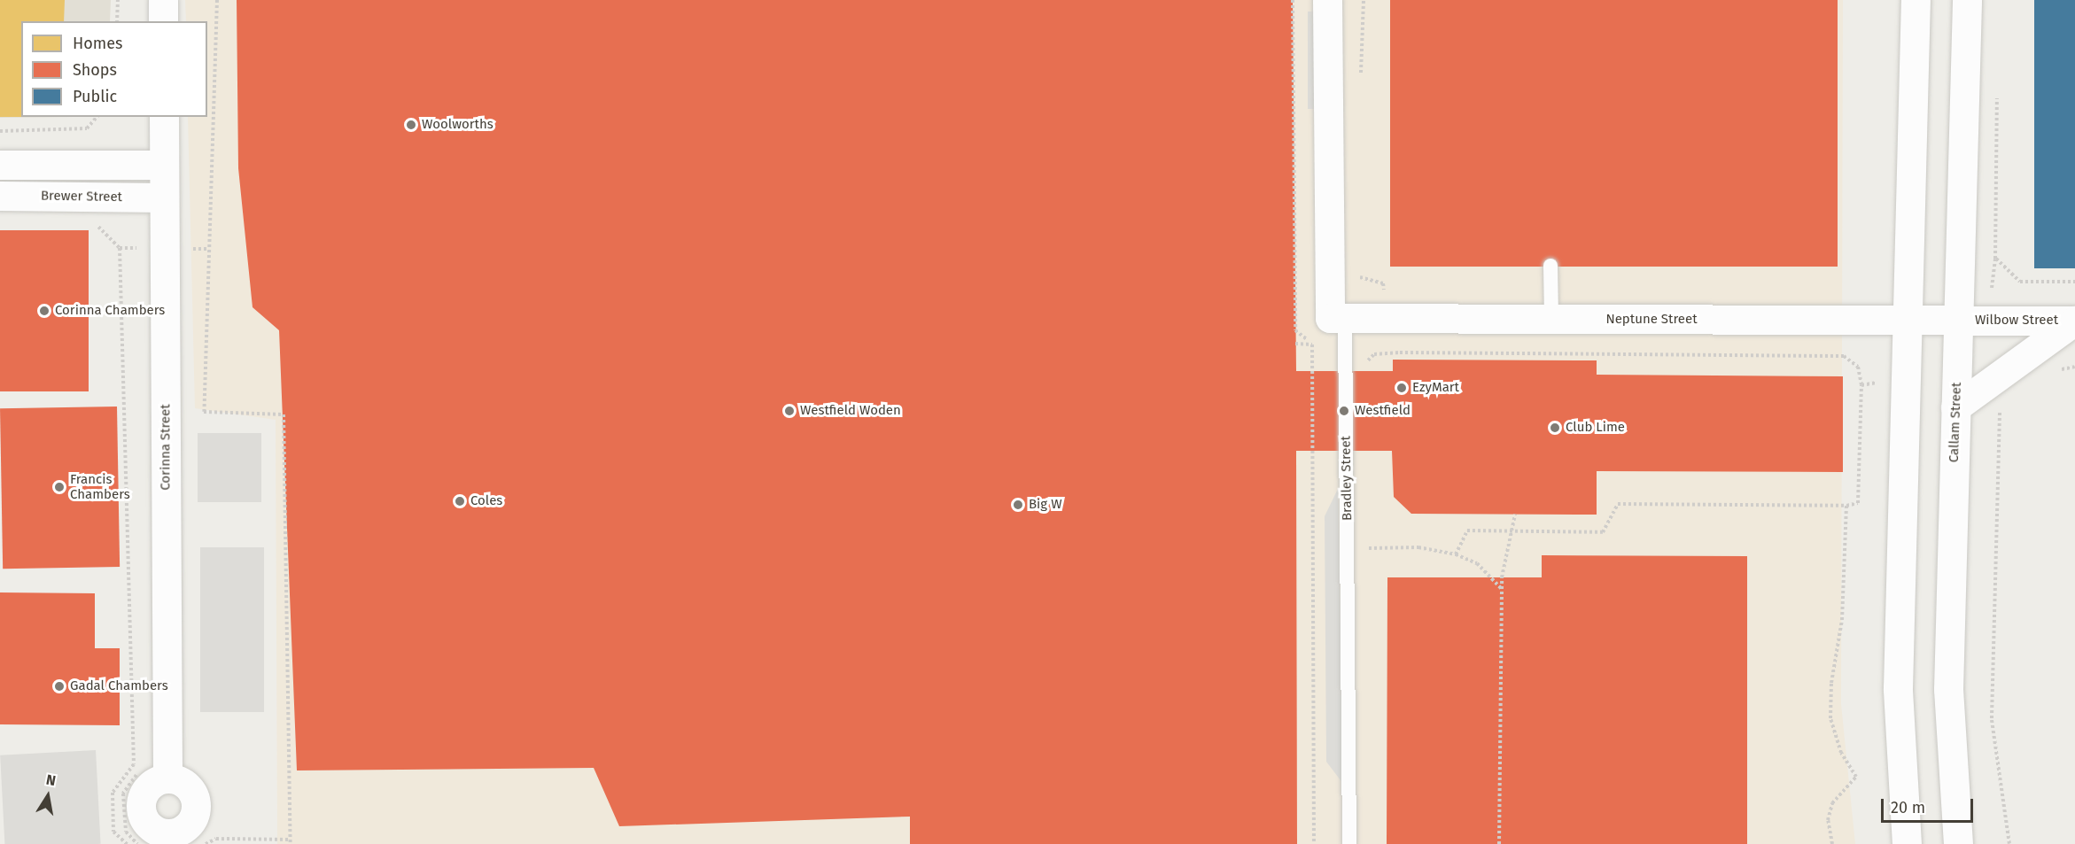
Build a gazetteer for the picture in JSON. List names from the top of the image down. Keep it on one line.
{"streets":{"street":["Brewer Street","Neptune Street","Wilbow Street","Callam Street","Corinna Street"],"lane":["Bradley Street"]},"crossings":[["Brewer Street","Corinna Street"],["Neptune Street","Wilbow Street"],["Neptune Street","Callam Street"],["Neptune Street","Bradley Street"],["Wilbow Street","Callam Street"]],"places":["Woolworths","Corinna Chambers","EzyMart","Westfield Woden","Westfield","Club Lime","Francis Chambers","Coles","Big W","Gadal Chambers"],"legend":["Homes","Shops","Public"],"scale_bar":"20 m","north":"top"}
